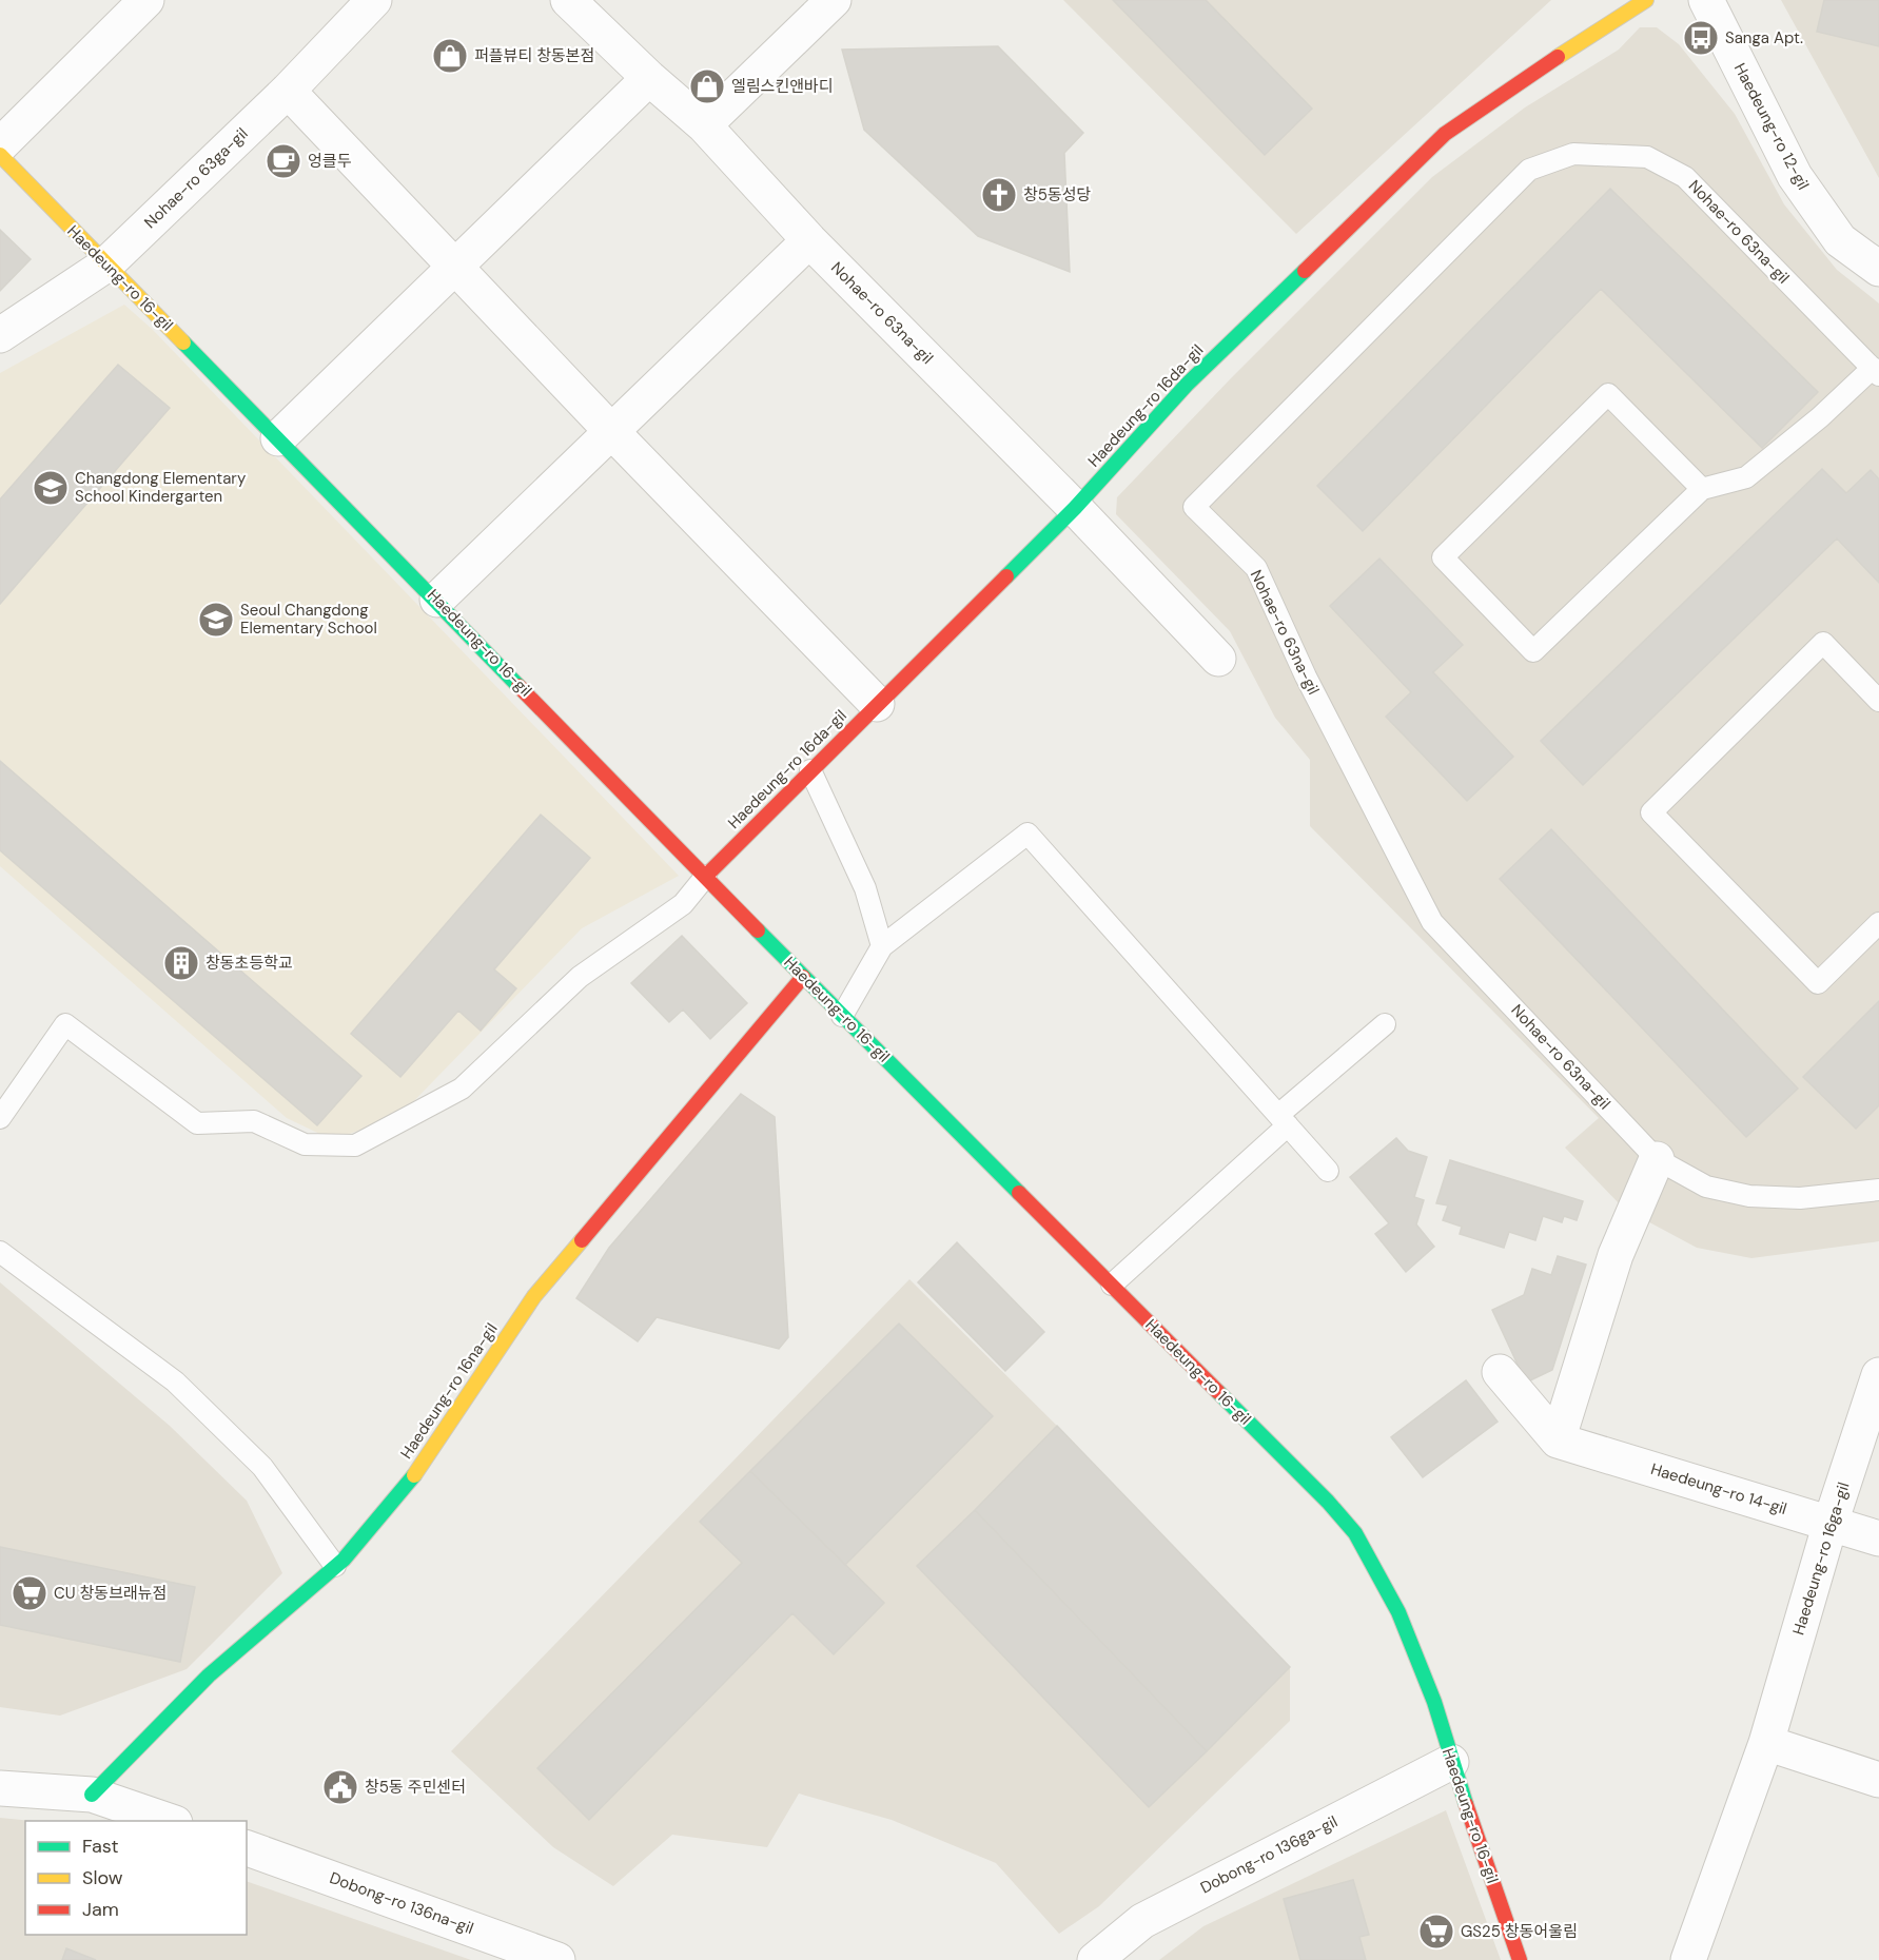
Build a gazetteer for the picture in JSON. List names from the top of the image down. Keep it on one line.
{"streets":{"street":["Haedeung-ro 12-gil","Nohae-ro 63ga-gil","Nohae-ro 63na-gil","Haedeung-ro 16-gil","Haedeung-ro 16da-gil","Haedeung-ro 16na-gil","Haedeung-ro 14-gil","Haedeung-ro 16ga-gil","Dobong-ro 136ga-gil","Dobong-ro 136na-gil"]},"crossings":[["Nohae-ro 63ga-gil","Haedeung-ro 16-gil"],["Nohae-ro 63na-gil","Haedeung-ro 16da-gil"],["Haedeung-ro 16-gil","Haedeung-ro 16da-gil"],["Haedeung-ro 16-gil","Haedeung-ro 16na-gil"],["Haedeung-ro 16-gil","Dobong-ro 136ga-gil"],["Haedeung-ro 14-gil","Haedeung-ro 16ga-gil"]],"places":{"bus stop":["Sanga Apt."],"shop":["퍼플뷰티 창동본점","엘림스킨앤바디"],"cafe":["엉클두"],"church":["창5동성당"],"school or university":["Changdong Elementary School Kindergarten","Seoul Changdong Elementary School"],"building":["창동초등학교"],"supermarket":["CU 창동브래뉴점","GS25 창동어울림"],"public building":["창5동 주민센터"]},"legend":["Fast","Slow","Jam"]}
